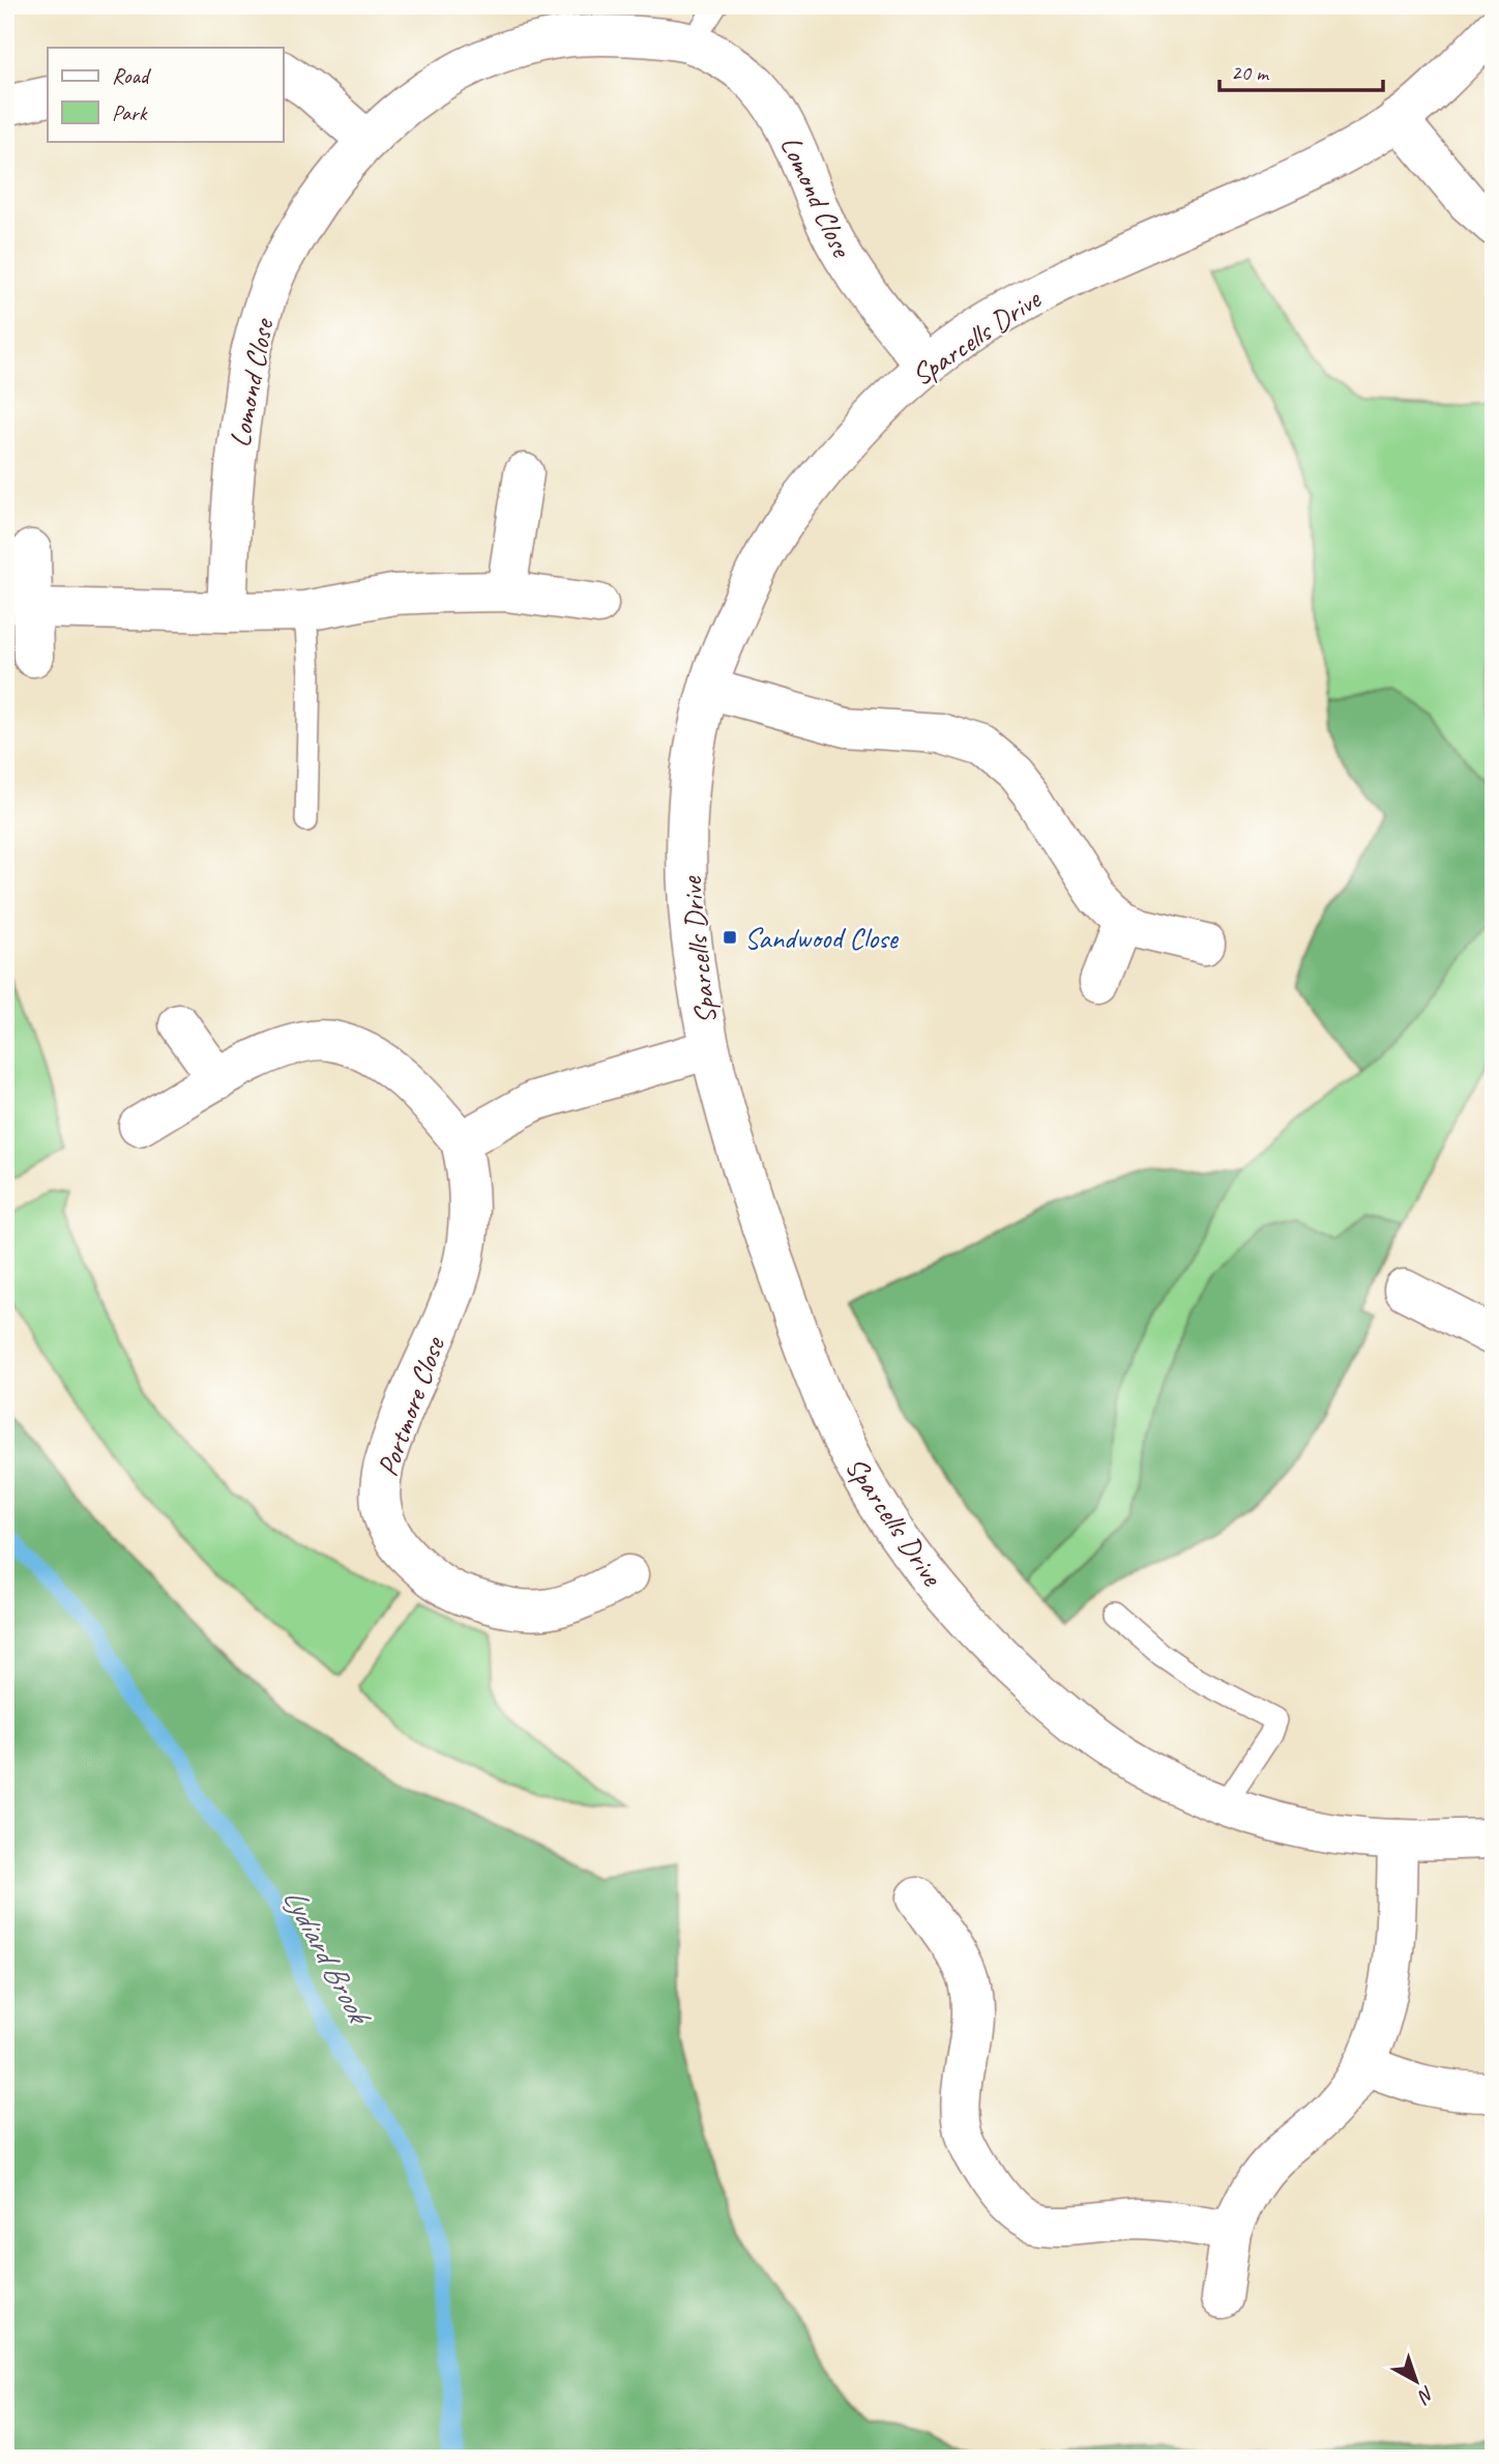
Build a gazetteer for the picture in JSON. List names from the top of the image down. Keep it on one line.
{"streets":{"street":["Lomond Close","Sparcells Drive","Portmore Close"]},"crossings":[["Lomond Close","Sparcells Drive"]],"water":["Lydiard Brook"],"places":{"transit":["Sandwood Close"]},"legend":["Road","Park"],"scale_bar":"20 m","north":"bottom right"}
